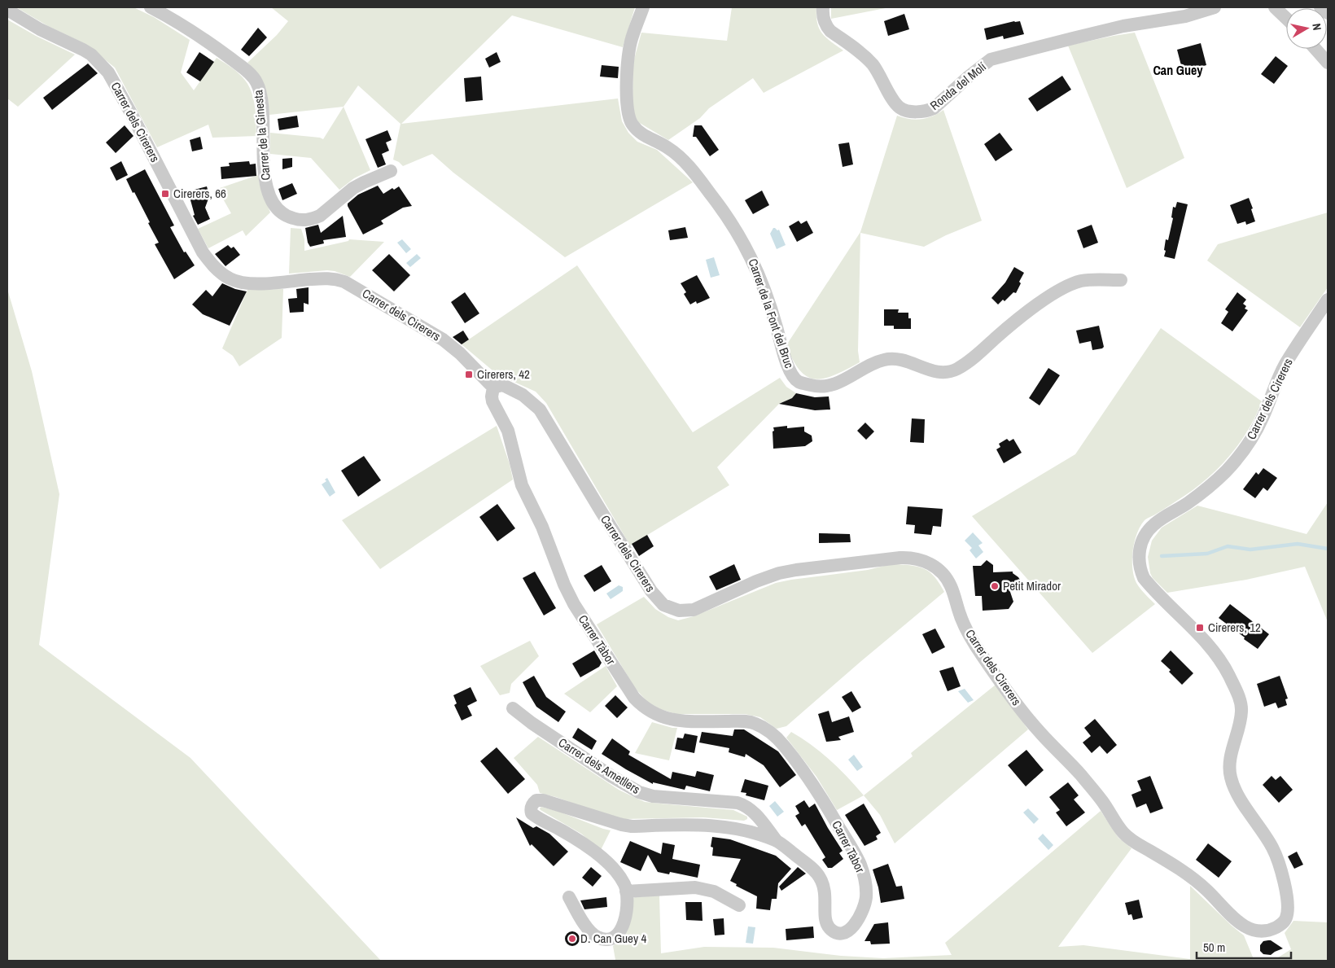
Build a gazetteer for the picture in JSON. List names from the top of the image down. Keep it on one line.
{"streets":{"street":["Ronda del Molí","Carrer dels Cirerers","Carrer de la Ginesta","Carrer de la Font del Bruc","Carrer Tàbor","Carrer dels Ametllers"]},"crossings":[["Carrer dels Cirerers","Carrer Tàbor"],["Carrer Tàbor","Carrer dels Ametllers"]],"districts":["Can Guey"],"places":{"transit":["Cirerers, 66","Cirerers, 42","Cirerers, 12"],"other":["Petit Mirador","D. Can Guey 4"]},"scale_bar":"50 m","north":"right"}
